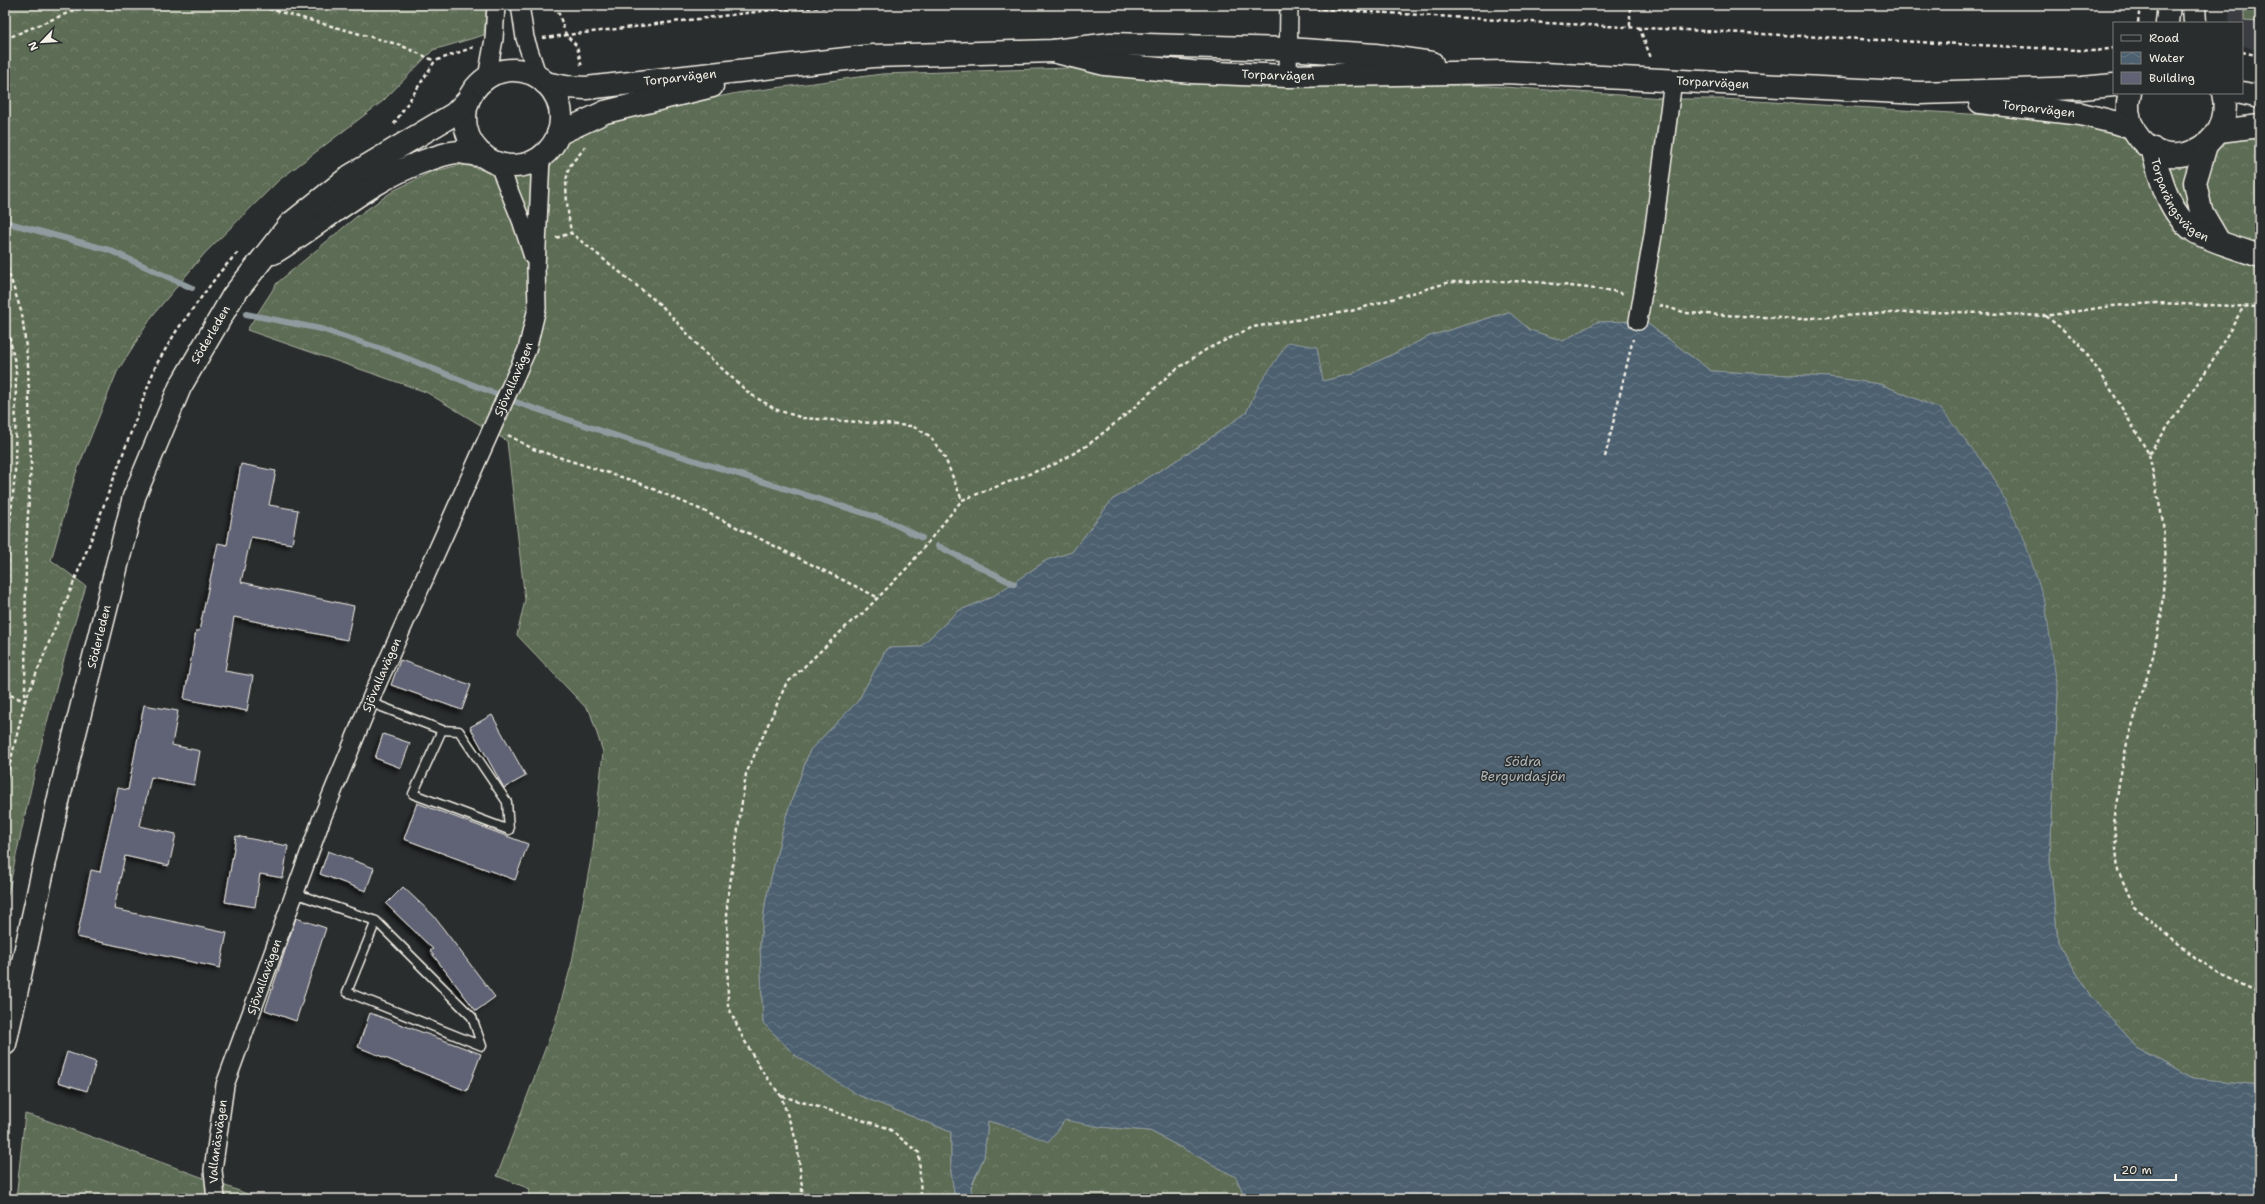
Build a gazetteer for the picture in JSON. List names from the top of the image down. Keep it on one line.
{"streets":{"street":["Torparvägen","Torparängsvägen","Söderleden","Sjövallavägen","Vallanäsvägen"]},"crossings":[["Torparvägen","Söderleden"],["Torparvägen","Sjövallavägen"],["Söderleden","Sjövallavägen"],["Sjövallavägen","Vallanäsvägen"]],"water":["Södra Bergundasjön"],"legend":["Road","Water","Building"],"scale_bar":"20 m","north":"bottom left"}
